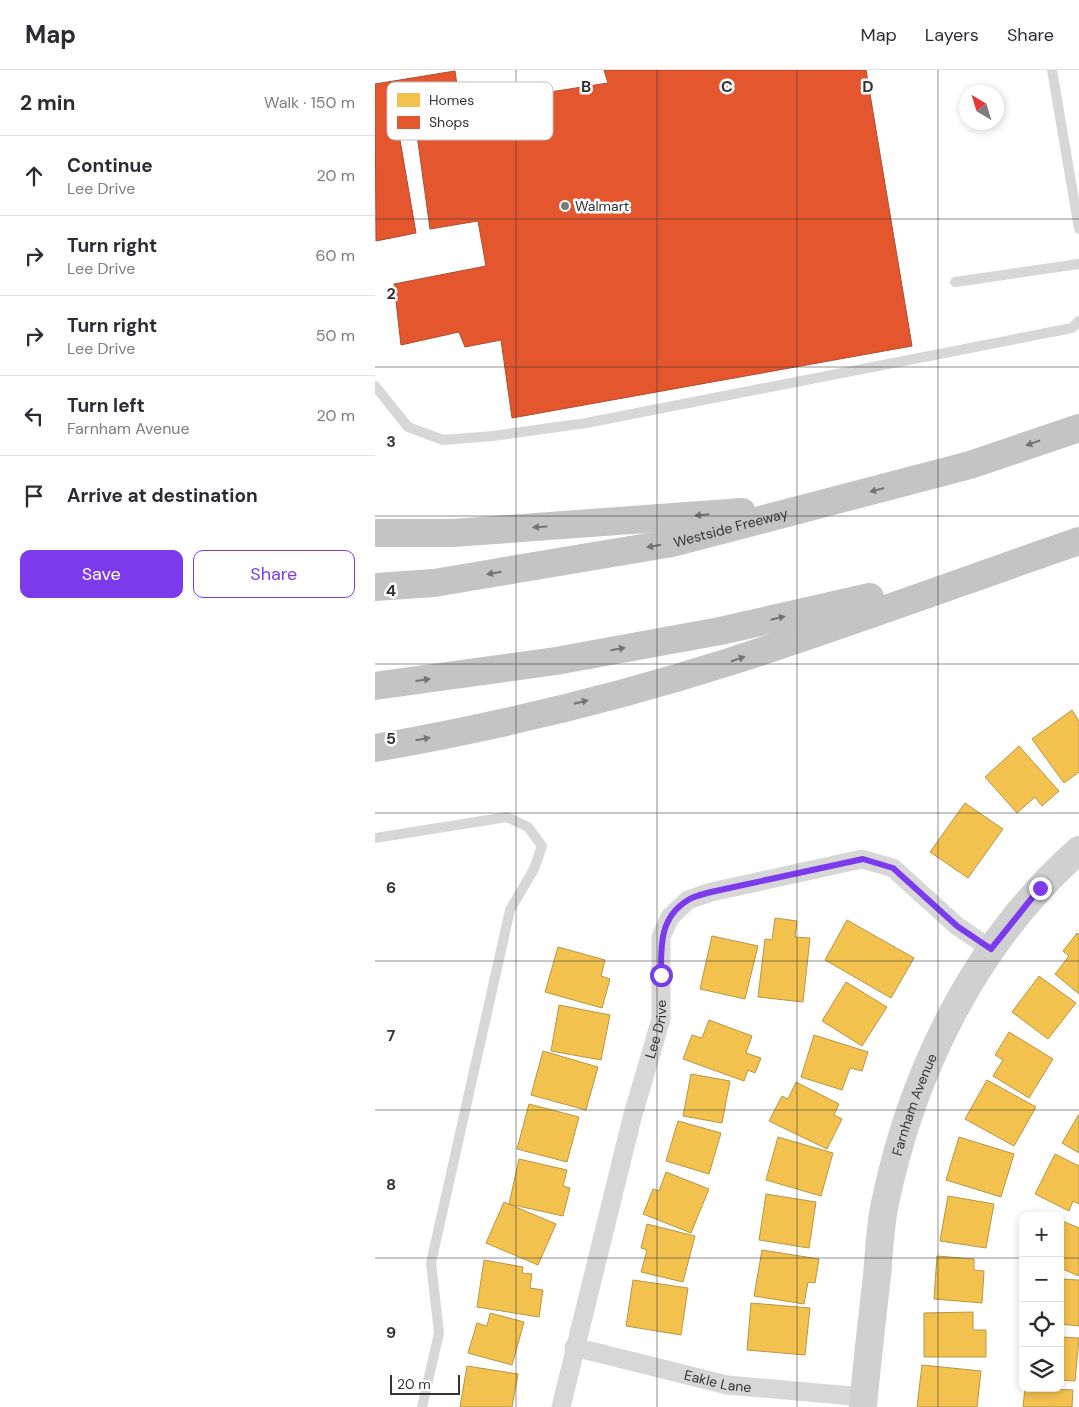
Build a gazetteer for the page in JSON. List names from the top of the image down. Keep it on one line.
{"streets":{"highway":["Westside Freeway"],"street":["Lee Drive","Farnham Avenue","Eakle Lane"]},"crossings":[["Lee Drive","Farnham Avenue"],["Lee Drive","Eakle Lane"],["Farnham Avenue","Eakle Lane"]],"places":["Walmart"],"legend":["Homes","Shops"],"scale_bar":"20 m","north":"top left","page":{"header":"Map","nav":["Map","Layers","Share"],"heading":["2 min","Walk · 150 m"],"list":[["Continue","Lee Drive","20 m"],["Turn right","Lee Drive","60 m"],["Turn right","Lee Drive","50 m"],["Turn left","Farnham Avenue","20 m"],"Arrive at destination"],"buttons":["Save","Share"],"map_buttons":["+","−"],"scale":"20 m"},"grid":{"columns":["B","C","D"],"rows":["2","3","4","5","6","7","8","9"]}}
